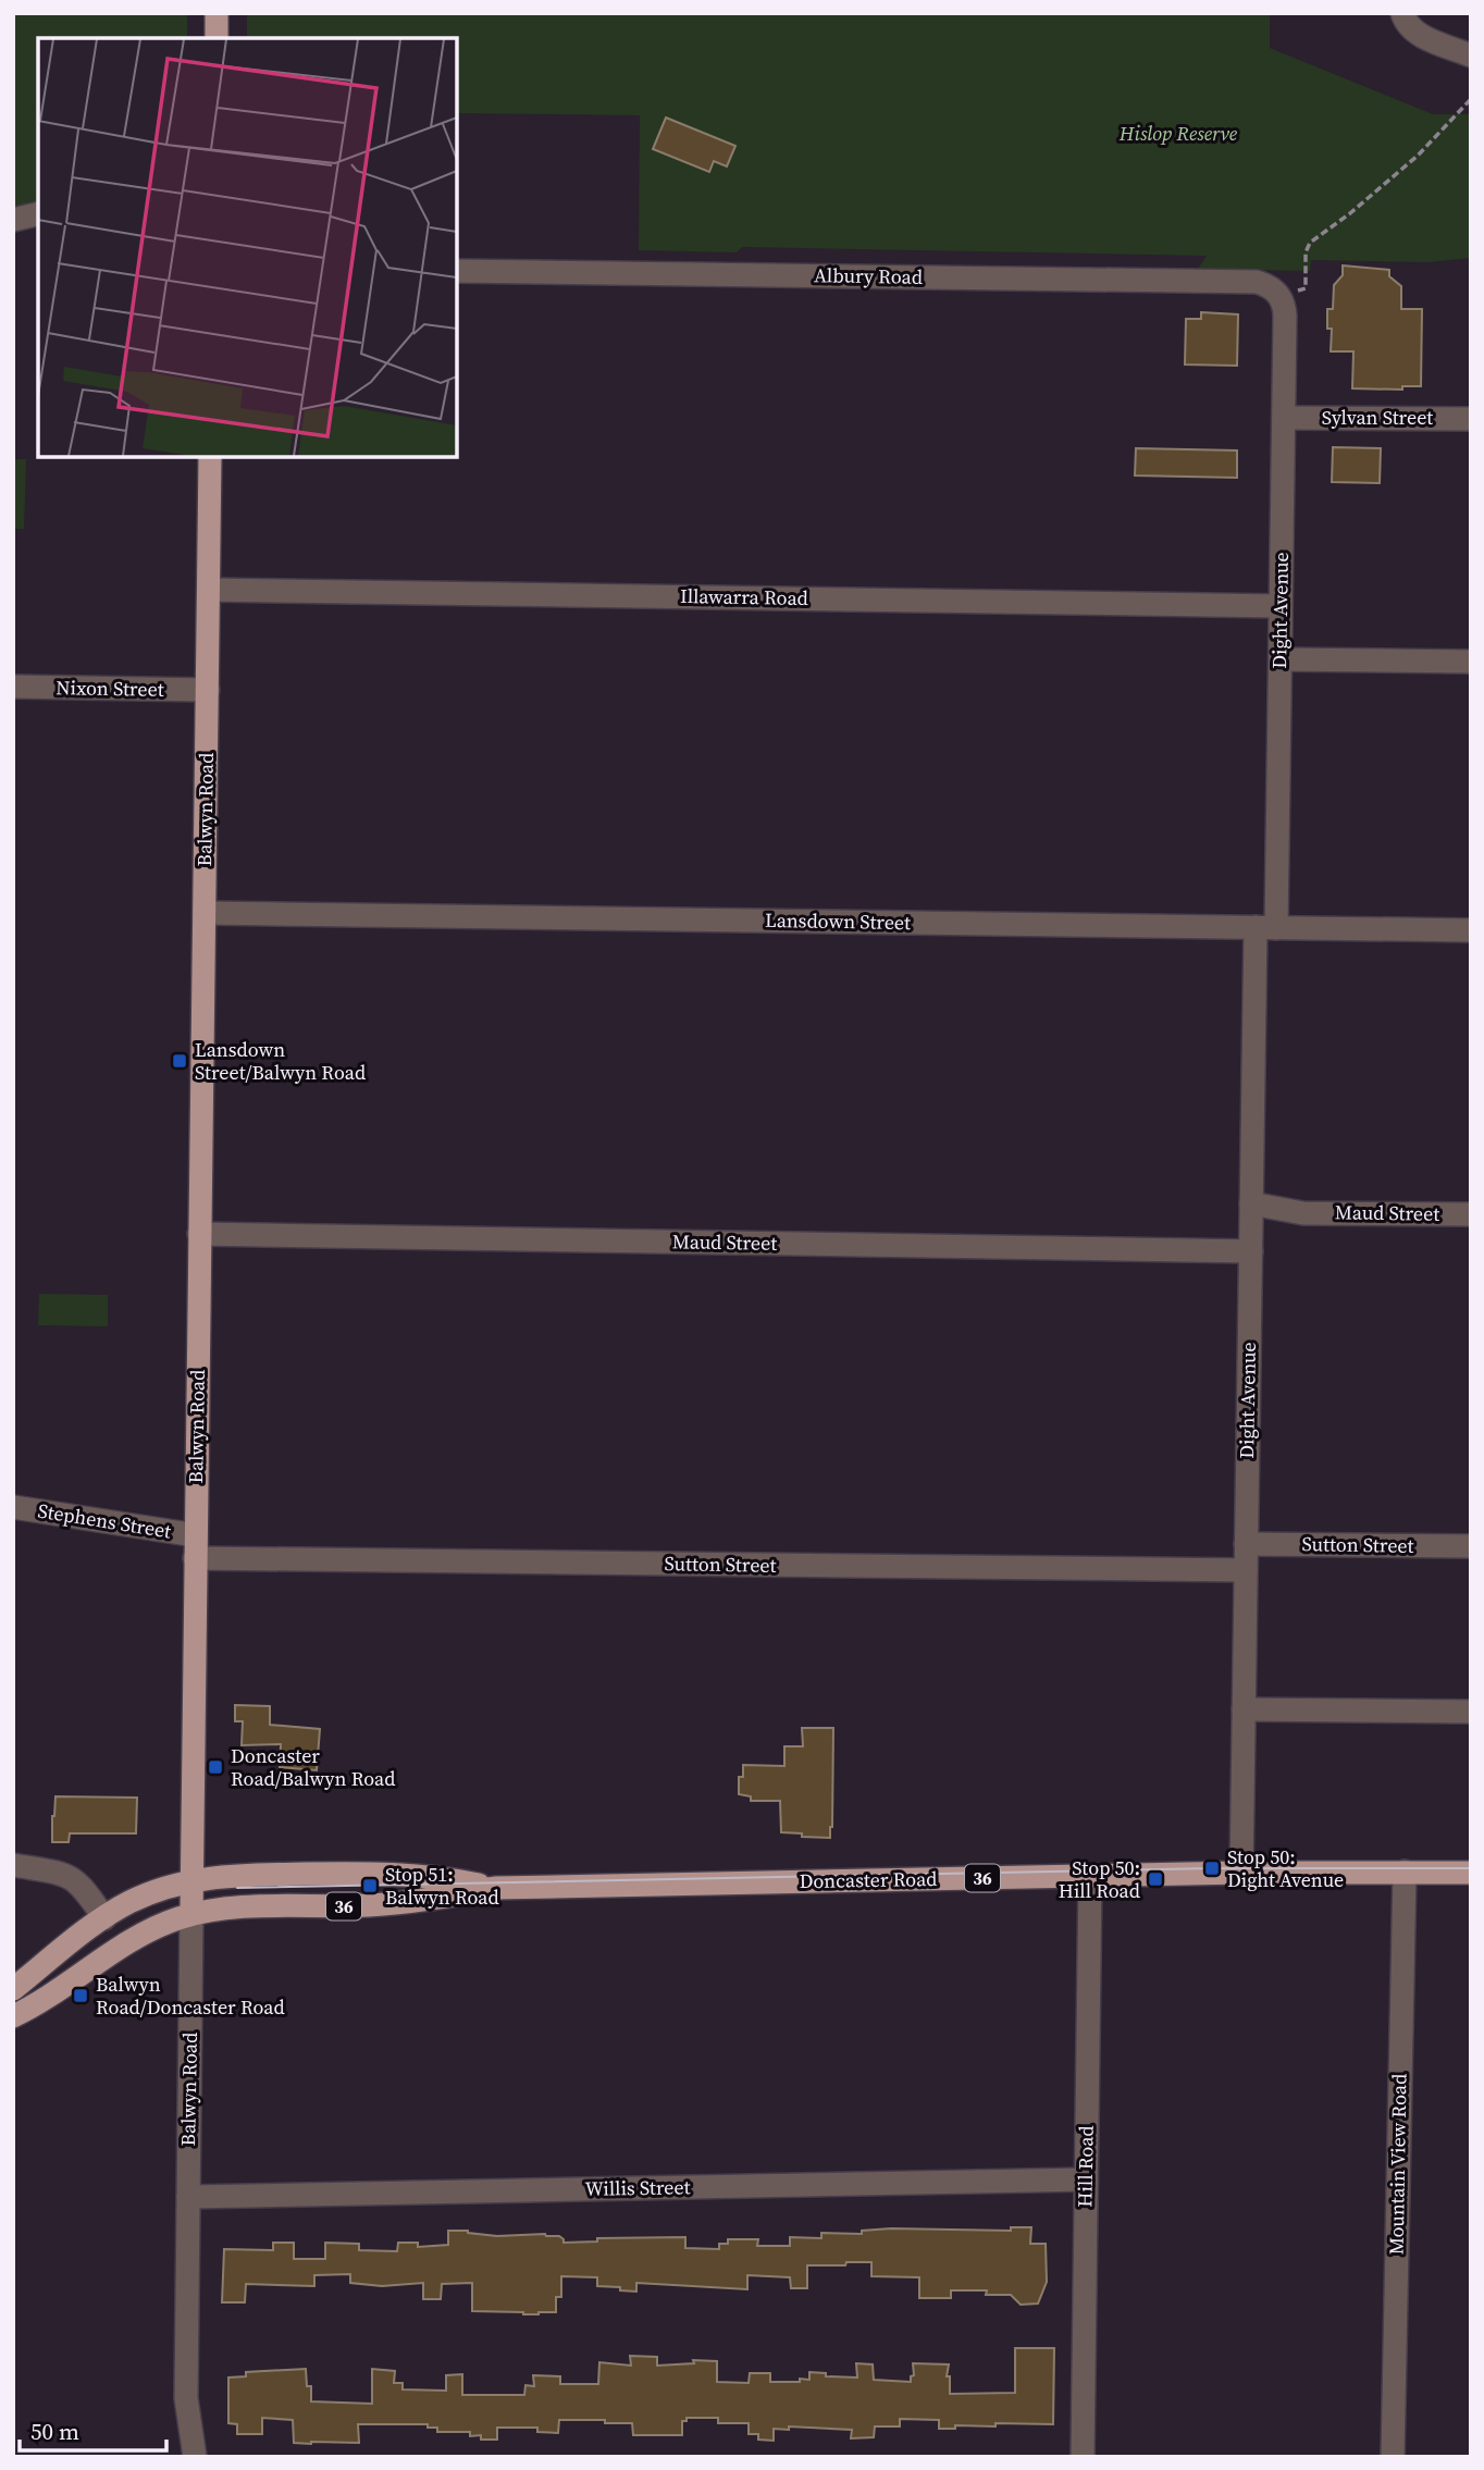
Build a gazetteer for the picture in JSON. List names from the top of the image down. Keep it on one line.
{"streets":{"main road":["Balwyn Road","36","Doncaster Road"],"street":["Albury Road","Sylvan Street","Illawarra Road","Dight Avenue","Nixon Street","Lansdown Street","Maud Street","Stephens Street","Sutton Street","Mountain View Road","Hill Road","Willis Street"]},"crossings":[["Albury Road","Dight Avenue"],["Sylvan Street","Dight Avenue"],["Illawarra Road","Dight Avenue"],["Illawarra Road","Balwyn Road"],["Dight Avenue","Lansdown Street"],["Dight Avenue","Maud Street"],["Dight Avenue","Sutton Street"],["Dight Avenue","Doncaster Road"],["Nixon Street","Balwyn Road"],["Balwyn Road","Lansdown Street"],["Balwyn Road","Maud Street"],["Balwyn Road","Stephens Street"],["Balwyn Road","Sutton Street"],["Balwyn Road","Doncaster Road"],["Balwyn Road","Willis Street"],["Doncaster Road","Mountain View Road"],["Doncaster Road","Hill Road"],["Hill Road","Willis Street"]],"parks":["Hislop Reserve"],"places":{"transit":["Lansdown Street/Balwyn Road","Doncaster Road/Balwyn Road","Stop 50: Dight Avenue","Stop 50: Hill Road","Stop 51: Balwyn Road","Balwyn Road/Doncaster Road"]},"scale_bar":"50 m"}
